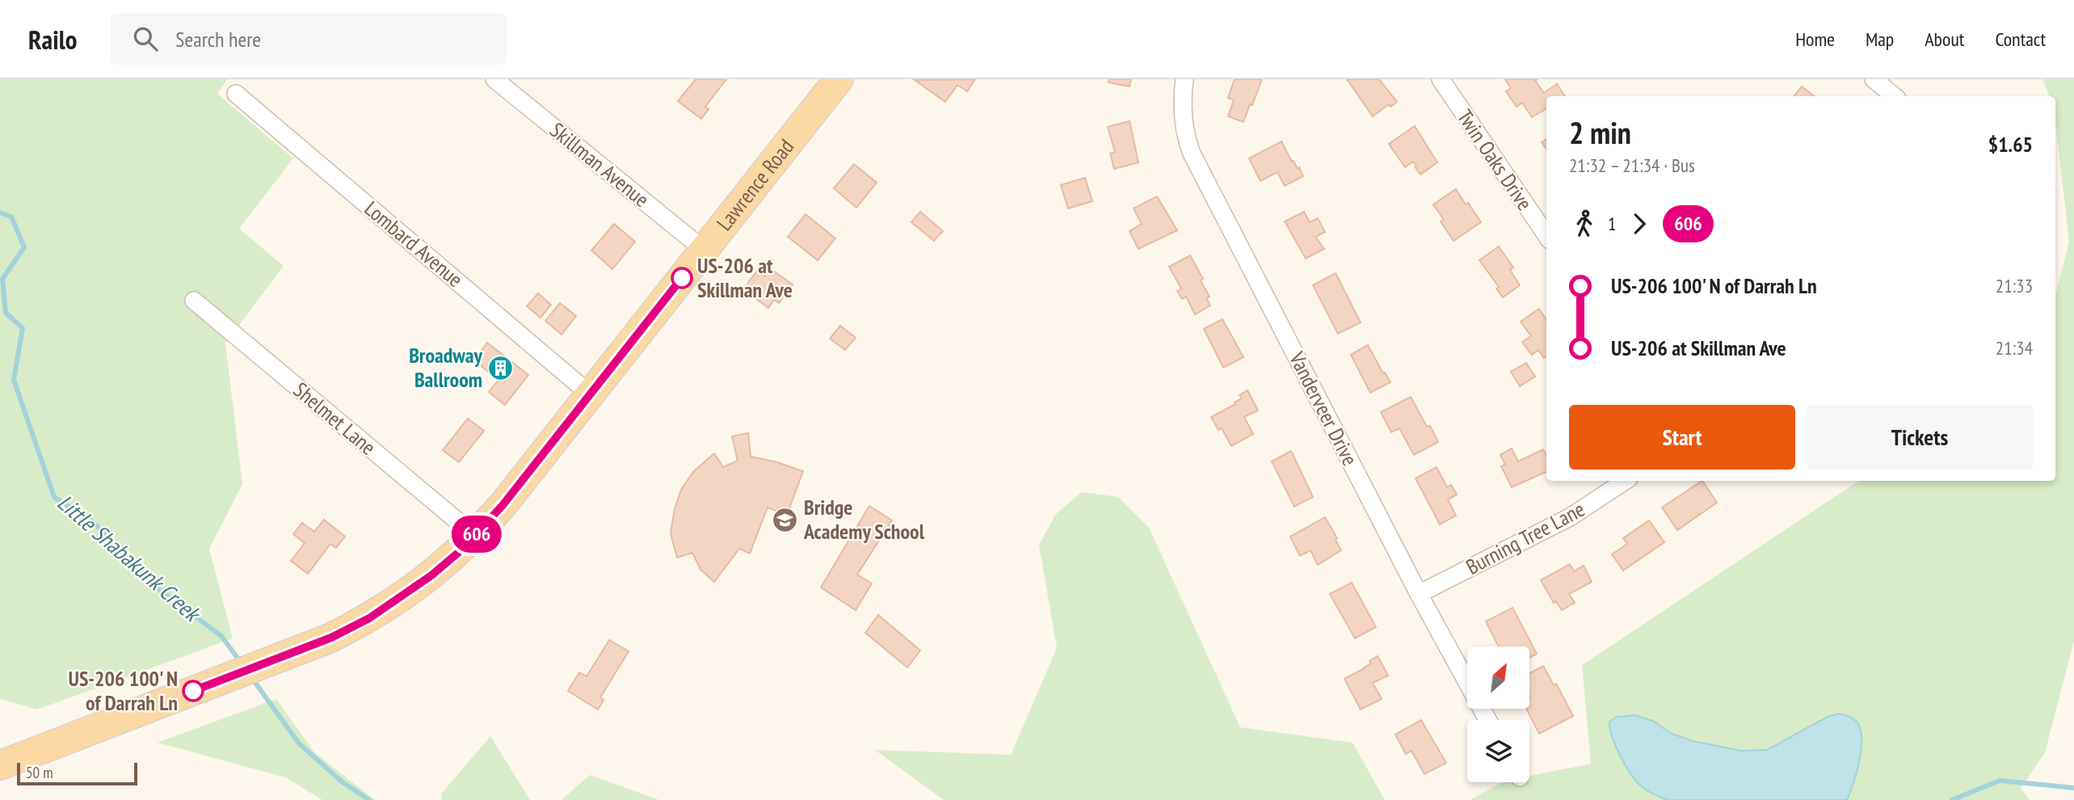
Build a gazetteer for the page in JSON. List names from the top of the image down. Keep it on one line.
{"streets":{"main road":["Lawrence Road"],"street":["Twin Oaks Drive","Skillman Avenue","Lombard Avenue","Vanderveer Drive","Shelmet Lane","Burning Tree Lane"]},"crossings":[["Skillman Avenue","Lawrence Road"],["Lawrence Road","Lombard Avenue"],["Lawrence Road","Shelmet Lane"],["Vanderveer Drive","Burning Tree Lane"]],"water":["Little Shabakunk Creek"],"places":{"other":["US-206 at Skillman Ave","US-206 100' N of Darrah Ln"],"building":["Broadway Ballroom"],"school or university":["Bridge Academy School"]},"lines":["bus line 606"],"scale_bar":"50 m","north":"top right","page":{"header":"Railo","search":"Search here","nav":["Home","Map","About","Contact"],"on_map":"606","heading":["2 min","21:32 – 21:34 · Bus","$1.65"],"legs":["1","606"],"list":[{"name":"US-206 100' N of Darrah Ln","value":"21:33"},{"name":"US-206 at Skillman Ave","value":"21:34"}],"buttons":["Start","Tickets"],"scale":"50 m"}}
